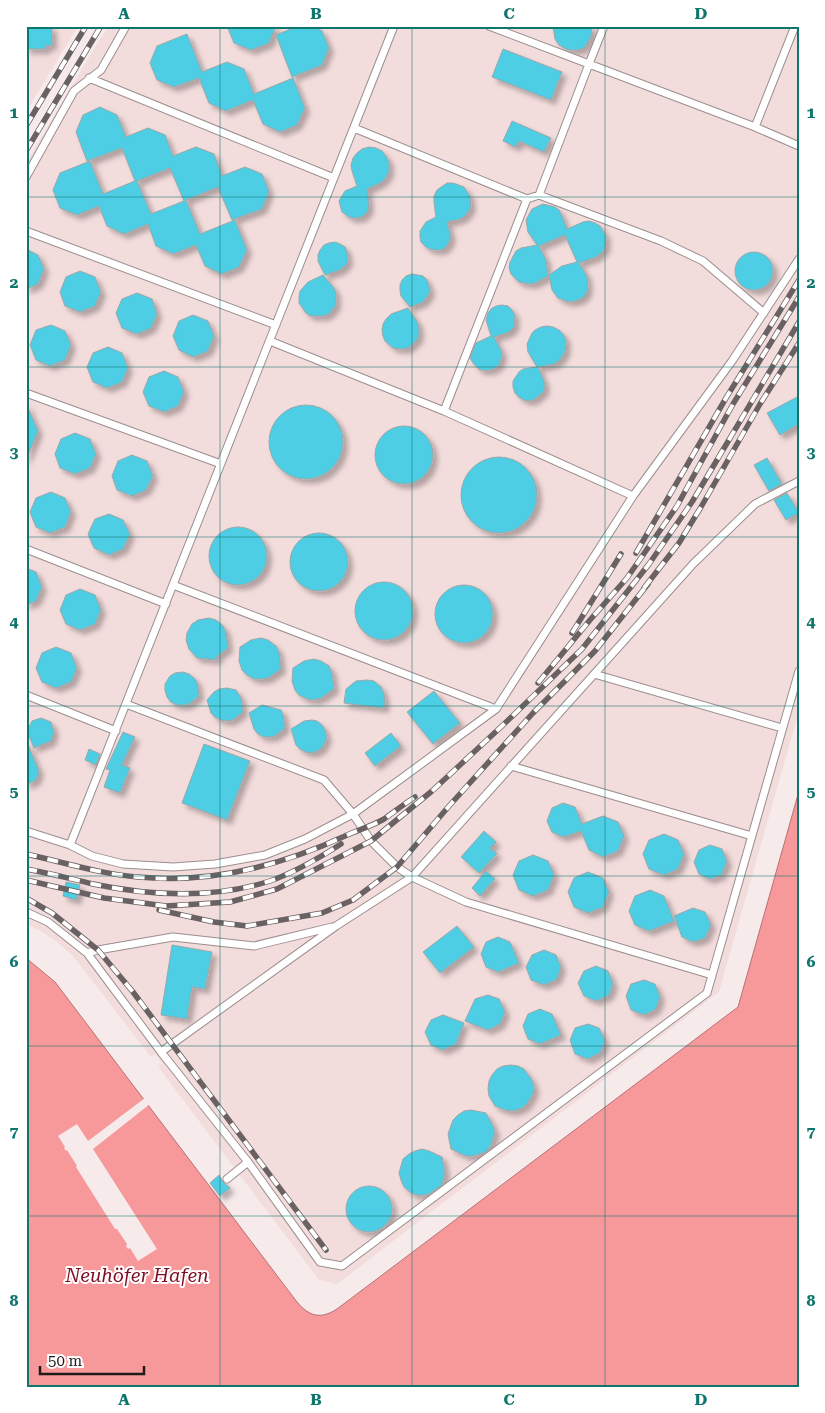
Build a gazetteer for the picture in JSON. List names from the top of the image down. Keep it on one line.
{"water":["Neuhöfer Hafen"],"scale_bar":"50 m","grid":{"columns":["A","B","C","D"],"rows":["1","2","3","4","5","6","7","8"]}}
